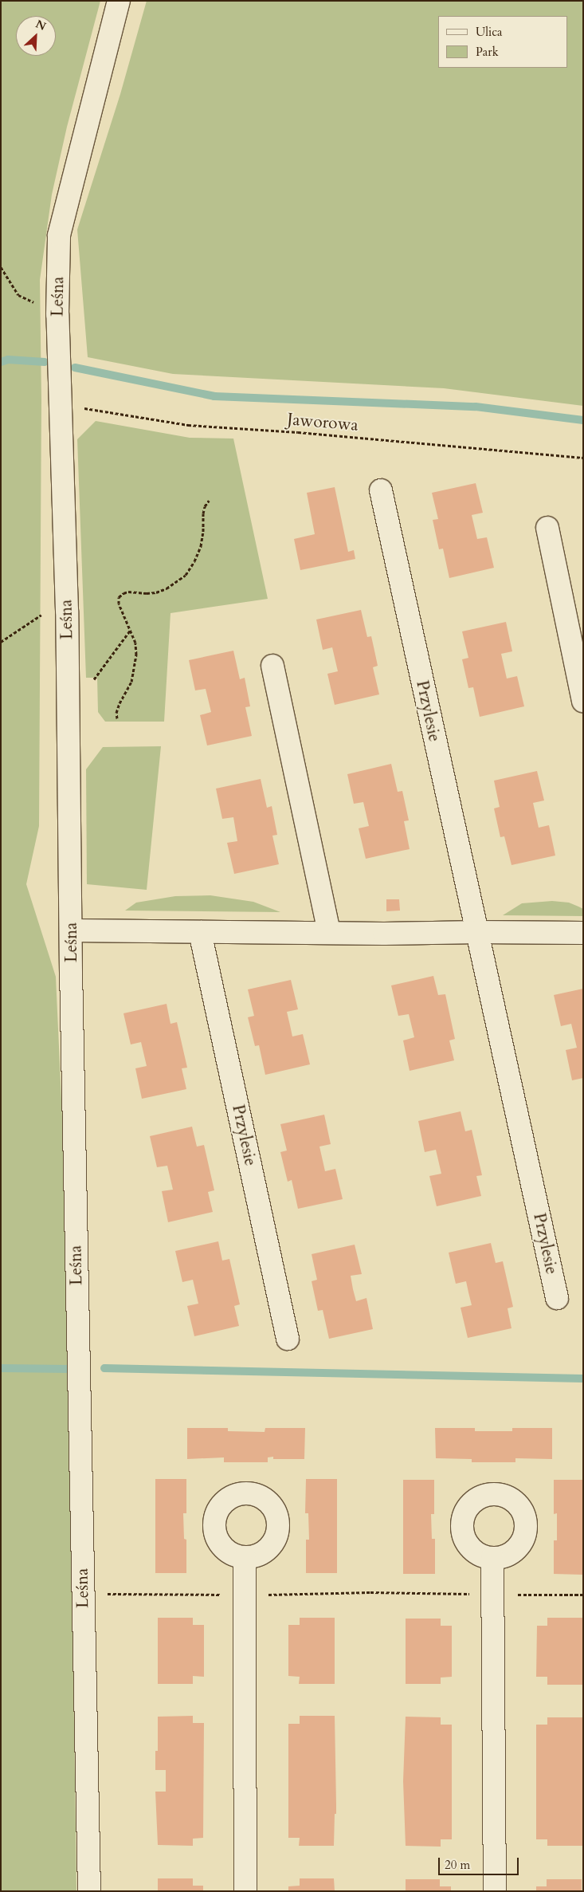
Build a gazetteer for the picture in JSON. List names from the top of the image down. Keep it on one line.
{"streets":{"street":["Leśna","Przylesie"],"path":["Jaworowa"]},"crossings":[["Leśna","Jaworowa"]],"legend":["Ulica","Park"],"scale_bar":"20 m","north":"top right"}
